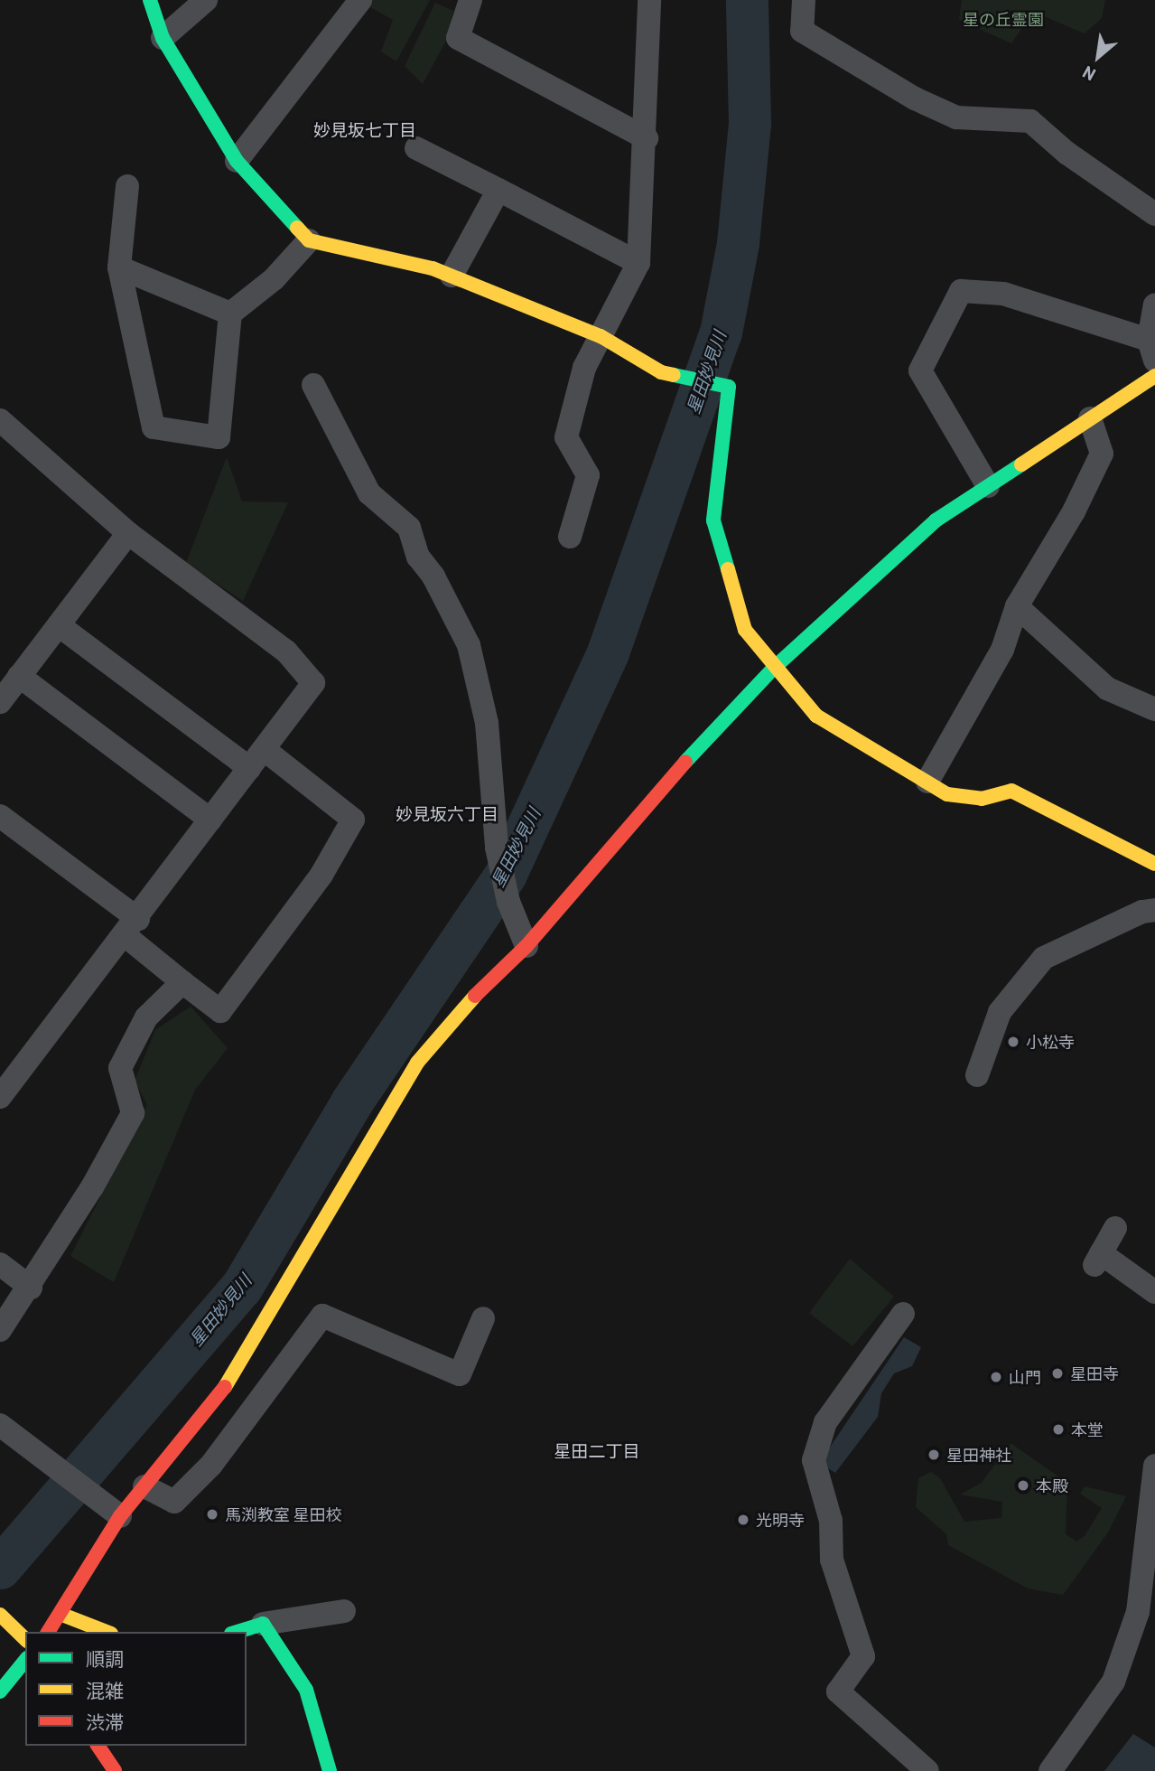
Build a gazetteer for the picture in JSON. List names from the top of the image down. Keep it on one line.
{"districts":["妙見坂七丁目","妙見坂六丁目","星田二丁目"],"water":["星田妙見川"],"parks":["星の丘霊園"],"places":["小松寺","星田寺","山門","本堂","星田神社","本殿","馬渕教室 星田校","光明寺"],"legend":["順調","混雑","渋滞"],"north":"bottom left"}
